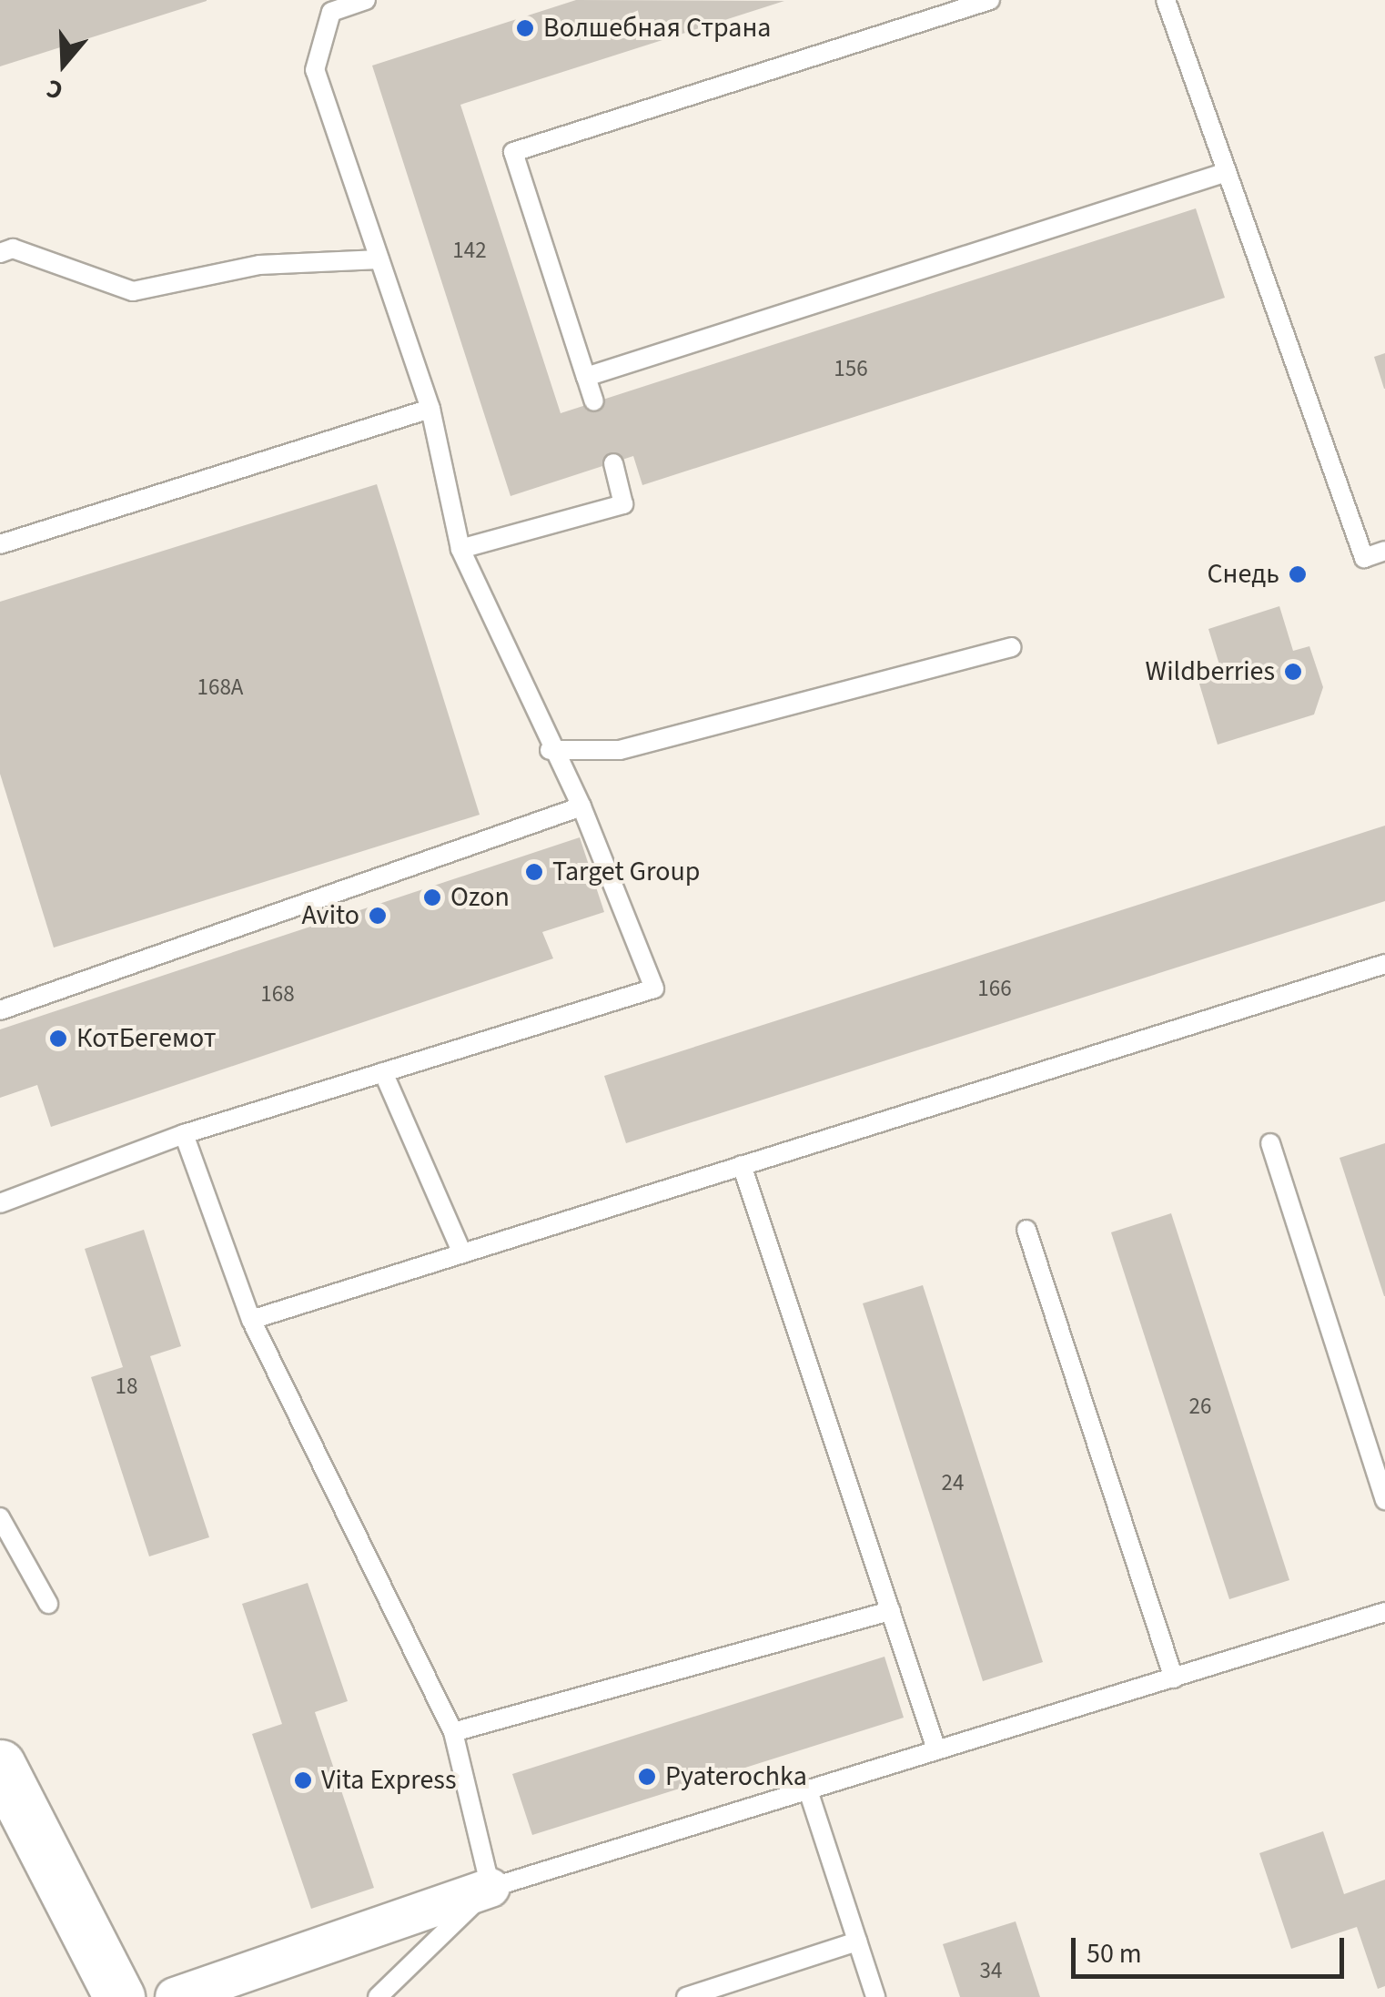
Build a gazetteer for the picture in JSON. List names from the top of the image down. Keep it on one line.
{"places":["Волшебная Страна","Снедь","Wildberries","Target Group","Ozon","Avito","КотБегемот","Pyaterochka","Vita Express"],"house_numbers":["142","156","168А","166","168","18","26","24","34"],"scale_bar":"50 m","north":"bottom"}
